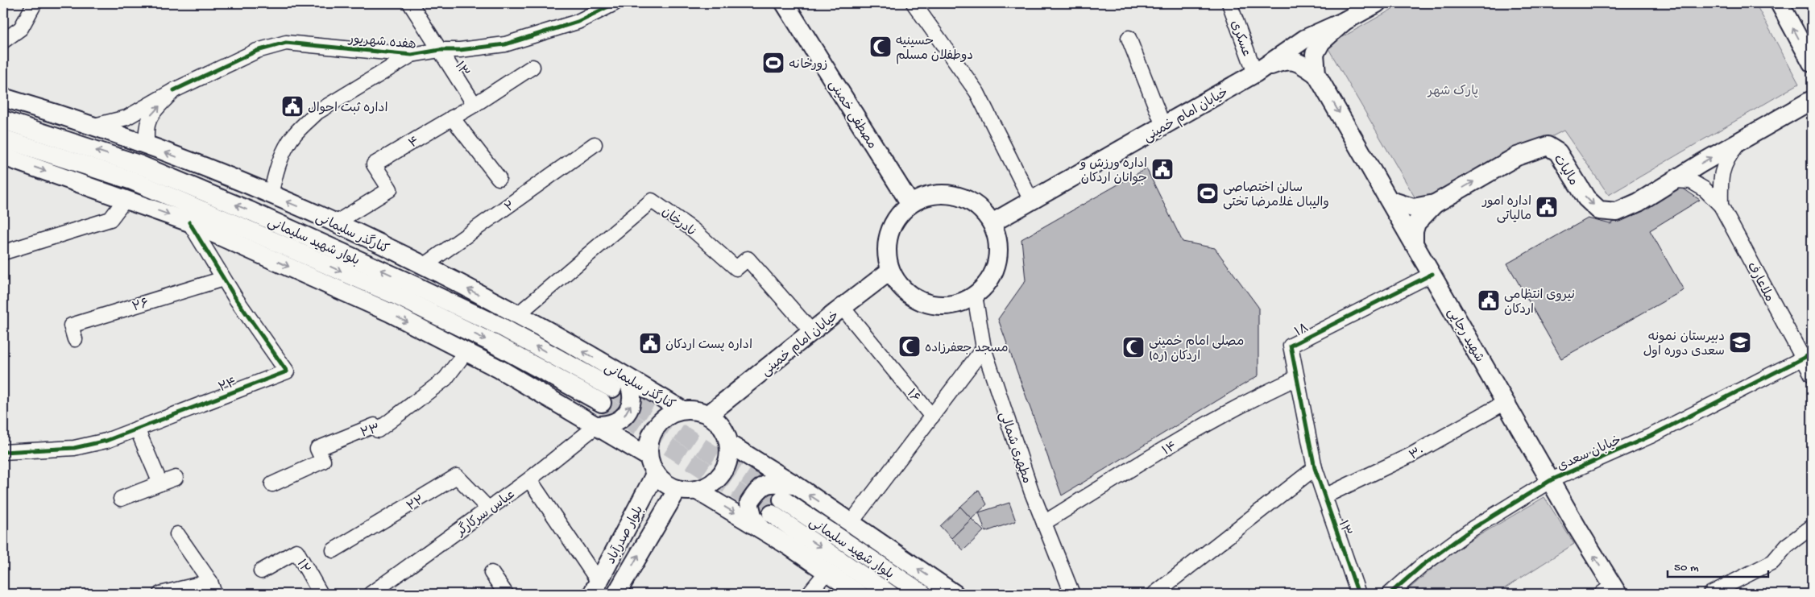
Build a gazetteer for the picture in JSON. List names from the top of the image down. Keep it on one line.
{"streets":{"main road":["مصطفی خمینی","خیابان امام خمینی","مالیات","کنارگذر سلیمانی","بلوار شهید سلیمانی","شهید رجایی","بلوار صدرآباد"],"street":["عسکری","هفده شهریور","۱۳","۴","۲","نادرخان","ملاعارف","۲۶","۱۸","۲۴","۱۶","۲۳","مطهری شمالی","۱۴","۳۰","خیابان سعدی","۲۲","عباس سرکارگر","۱۲"]},"crossings":[["عسکری","خیابان امام خمینی"],["هفده شهریور","۱۳"],["هفده شهریور","کنارگذر سلیمانی"],["۱۳","۴"],["۱۳","۱۸"],["۱۳","۳۰"],["مصطفی خمینی","خیابان امام خمینی"],["مصطفی خمینی","مطهری شمالی"],["خیابان امام خمینی","نادرخان"],["خیابان امام خمینی","کنارگذر سلیمانی"],["خیابان امام خمینی","۱۶"],["خیابان امام خمینی","مطهری شمالی"],["خیابان امام خمینی","بلوار صدرآباد"],["۴","کنارگذر سلیمانی"],["۲","کنارگذر سلیمانی"],["نادرخان","کنارگذر سلیمانی"],["کنارگذر سلیمانی","بلوار شهید سلیمانی"],["کنارگذر سلیمانی","بلوار صدرآباد"],["ملاعارف","خیابان سعدی"],["۲۶","۲۴"],["۱۸","شهید رجایی"],["۱۸","۱۴"],["شهید رجایی","۳۰"],["شهید رجایی","خیابان سعدی"],["۱۶","مطهری شمالی"],["مطهری شمالی","۱۴"],["۲۲","عباس سرکارگر"]],"one_way":["مالیات"],"parks":["پارک شهر"],"places":{"mosque":["حسینیه دوطفلان مسلم","مسجد جعفرزاده","مصلی امام خمینی (ره) اردکان"],"sports":["زورخانه","سالن اختصاصی والیبال غلامرضا تختی"],"public building":["اداره ثبت احوال","اداره ورزش و جوانان اردکان","اداره امور مالیاتی","نیروی انتظامی اردکان","اداره پست اردکان"],"school or university":["دبیرستان نمونه سعدی دوره اول"]},"scale_bar":"50 m"}
